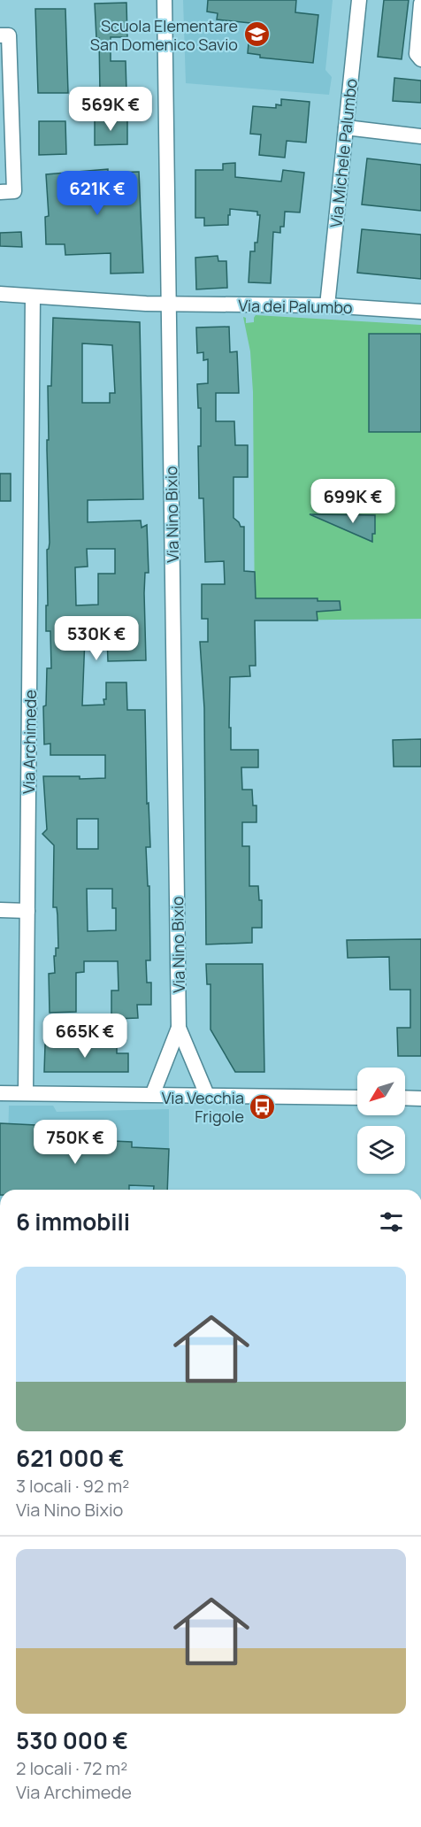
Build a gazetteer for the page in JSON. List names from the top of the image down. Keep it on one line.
{"streets":{"street":["Via Michele Palumbo","Via dei Palumbo","Via Nino Bixio","Via Archimede"]},"crossings":[["Via Michele Palumbo","Via dei Palumbo"],["Via dei Palumbo","Via Nino Bixio"],["Via dei Palumbo","Via Archimede"]],"places":{"school or university":["Scuola Elementare San Domenico Savio"],"bus stop":["Via Vecchia Frigole"]},"north":"bottom left","page":{"price":["569K €","621K €","699K €","530K €","665K €","750K €"],"heading":"6 immobili","list":[{"name":"621 000 €","note":"3 locali · 92 m² · Via Nino Bixio"},{"name":"530 000 €","note":"2 locali · 72 m² · Via Archimede"}]}}
